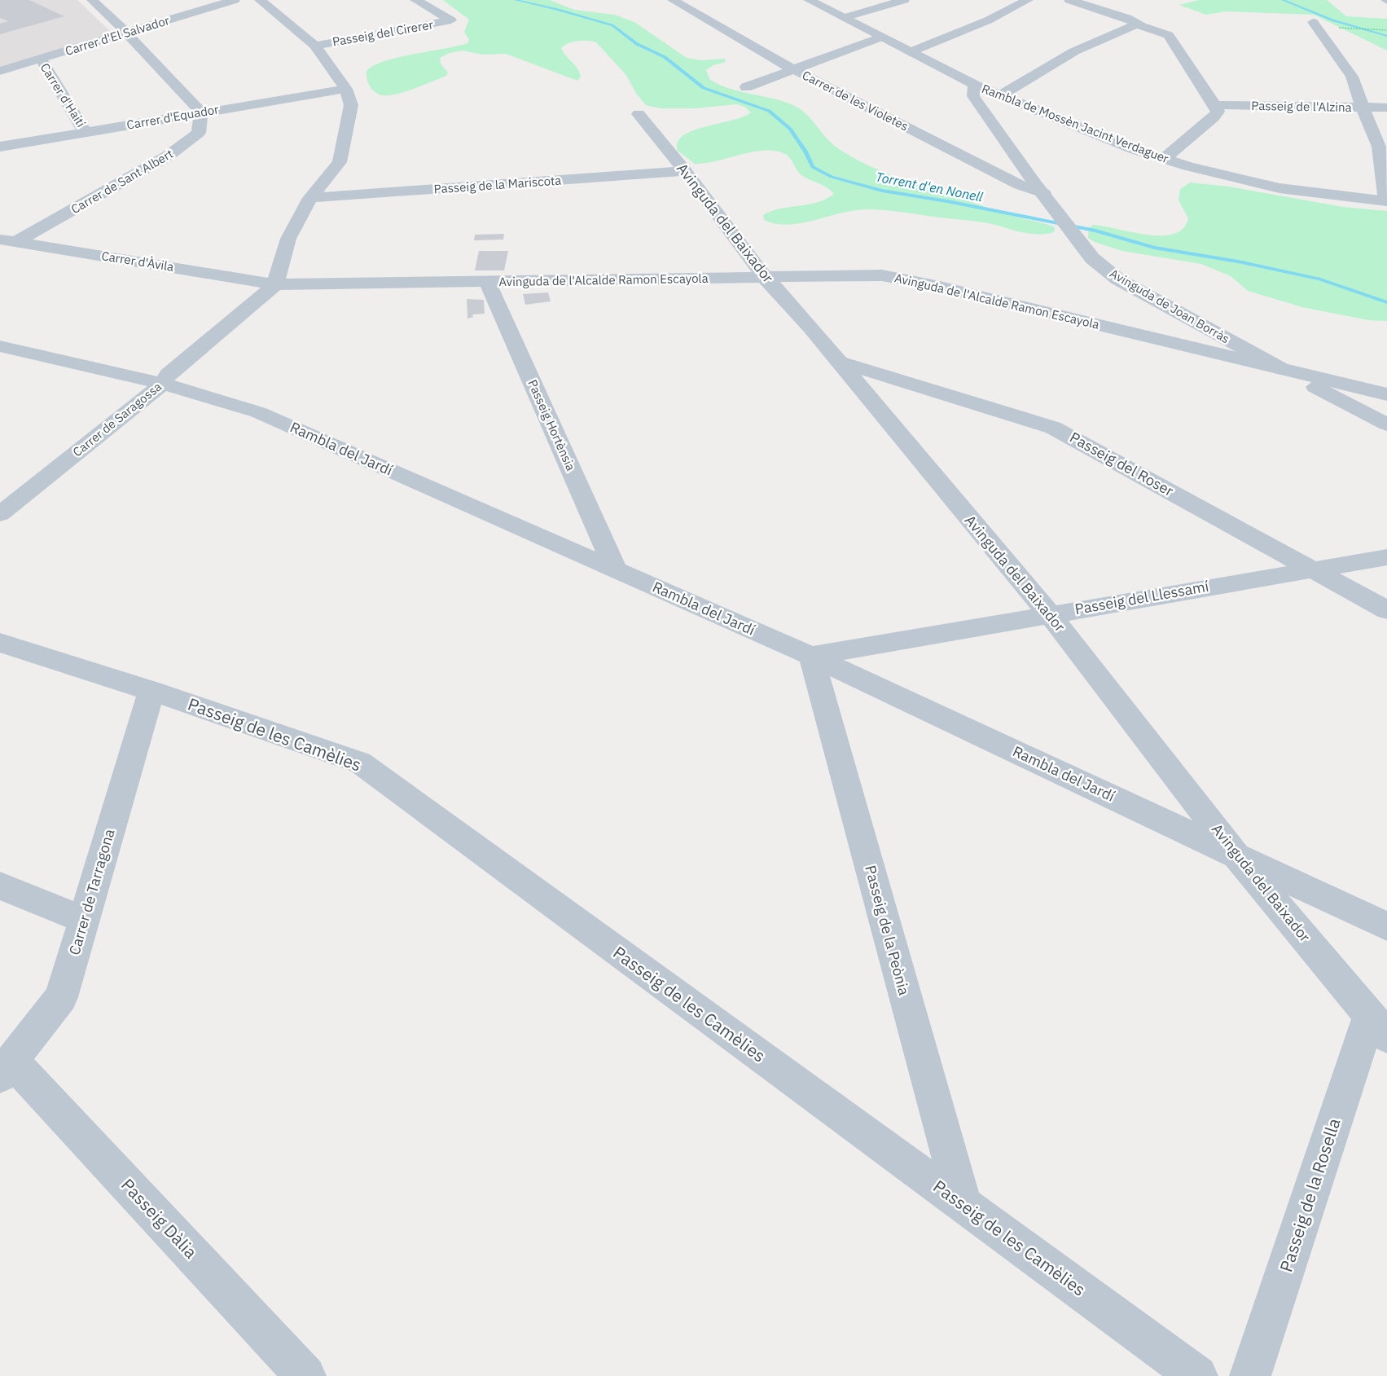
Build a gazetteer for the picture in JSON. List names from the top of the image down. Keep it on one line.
{"streets":{"street":["Passeig del Cirerer","Carrer d'El Salvador","Carrer d'Haití","Carrer de les Violetes","Passeig de l'Alzina","Carrer d'Equador","Rambla de Mossèn Jacint Verdaguer","Carrer de Sant Albert","Passeig de la Mariscota","Avinguda del Baixador","Carrer d'Àvila","Avinguda de l'Alcalde Ramon Escayola","Avinguda de Joan Borràs","Carrer de Saragossa","Passeig Hortènsia","Rambla del Jardí","Passeig del Roser","Passeig del Llessamí","Passeig de les Camèlies","Carrer de Tarragona","Passeig de la Peònia","Passeig de la Rosella","Passeig Dàlia"]},"crossings":[["Carrer d'El Salvador","Carrer d'Haití"],["Carrer d'Haití","Carrer d'Equador"],["Carrer de les Violetes","Avinguda de Joan Borràs"],["Carrer d'Equador","Carrer de Sant Albert"],["Rambla de Mossèn Jacint Verdaguer","Avinguda de Joan Borràs"],["Carrer de Sant Albert","Carrer d'Àvila"],["Passeig de la Mariscota","Avinguda del Baixador"],["Avinguda del Baixador","Avinguda de l'Alcalde Ramon Escayola"],["Avinguda del Baixador","Rambla del Jardí"],["Avinguda del Baixador","Passeig del Roser"],["Avinguda del Baixador","Passeig del Llessamí"],["Avinguda del Baixador","Passeig de la Rosella"],["Carrer d'Àvila","Avinguda de l'Alcalde Ramon Escayola"],["Carrer d'Àvila","Carrer de Saragossa"],["Avinguda de l'Alcalde Ramon Escayola","Avinguda de Joan Borràs"],["Avinguda de l'Alcalde Ramon Escayola","Carrer de Saragossa"],["Avinguda de l'Alcalde Ramon Escayola","Passeig Hortènsia"],["Carrer de Saragossa","Rambla del Jardí"],["Passeig Hortènsia","Rambla del Jardí"],["Rambla del Jardí","Passeig del Llessamí"],["Rambla del Jardí","Passeig de la Peònia"],["Passeig del Roser","Passeig del Llessamí"],["Passeig del Llessamí","Passeig de la Peònia"],["Passeig de les Camèlies","Carrer de Tarragona"],["Passeig de les Camèlies","Passeig de la Peònia"],["Carrer de Tarragona","Passeig Dàlia"]],"water":["Torrent d'en Nonell"]}
